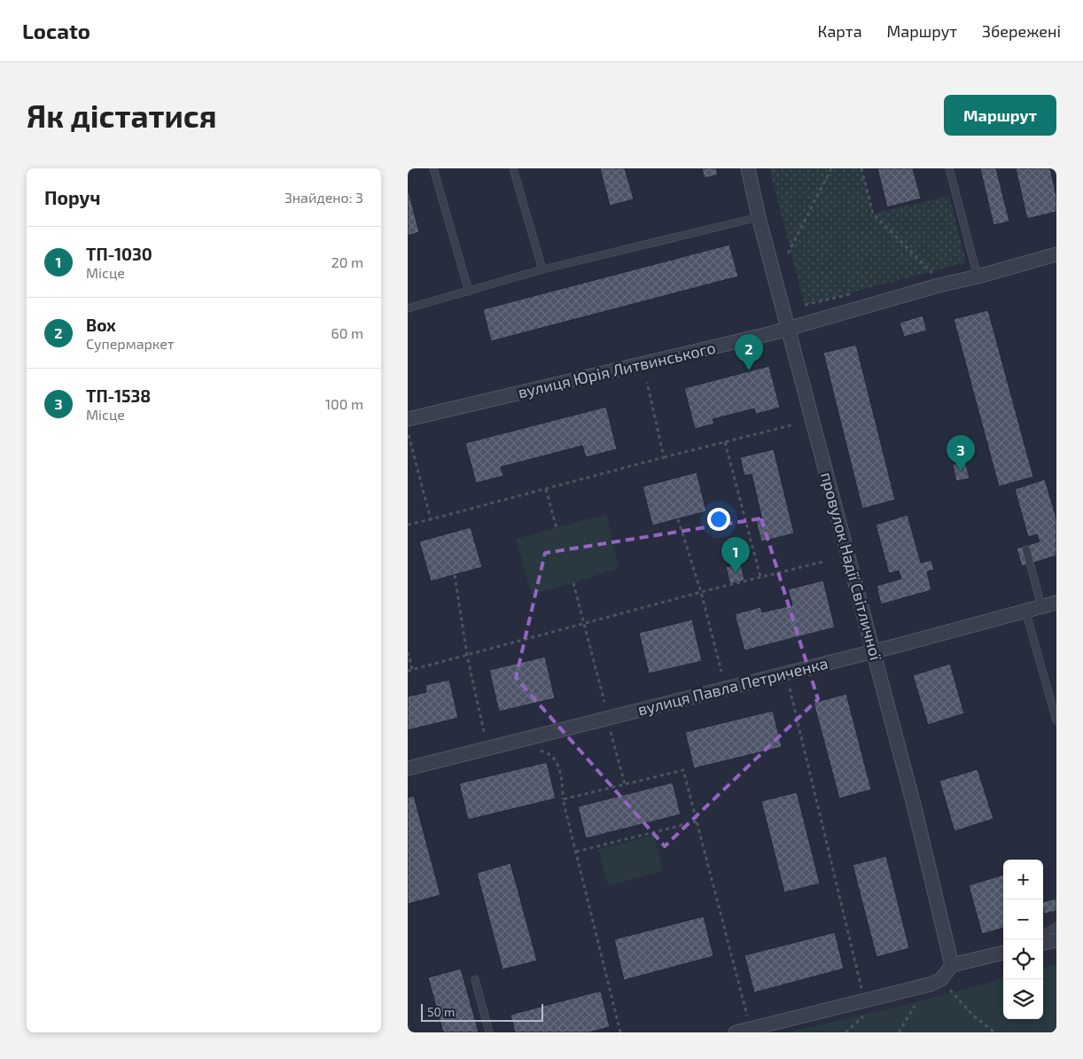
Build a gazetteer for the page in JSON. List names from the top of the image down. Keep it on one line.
{"streets":{"street":["вулиця Юрія Литвинського","провулок Надії Світличної","вулиця Павла Петриченка"]},"crossings":[["вулиця Юрія Литвинського","провулок Надії Світличної"],["провулок Надії Світличної","вулиця Павла Петриченка"]],"scale_bar":"50 m","page":{"header":"Locato","nav":["Карта","Маршрут","Збережені"],"buttons":"Маршрут","title":"Як дістатися","heading":["Поруч","Знайдено: 3"],"list":[{"mark":"1","name":"ТП-1030","note":"Місце","value":"20 m"},{"mark":"2","name":"Box","note":"Супермаркет","value":"60 m"},{"mark":"3","name":"ТП-1538","note":"Місце","value":"100 m"}],"pins":["2","3","1"],"map_buttons":["+","−"],"scale":"50 m"}}
